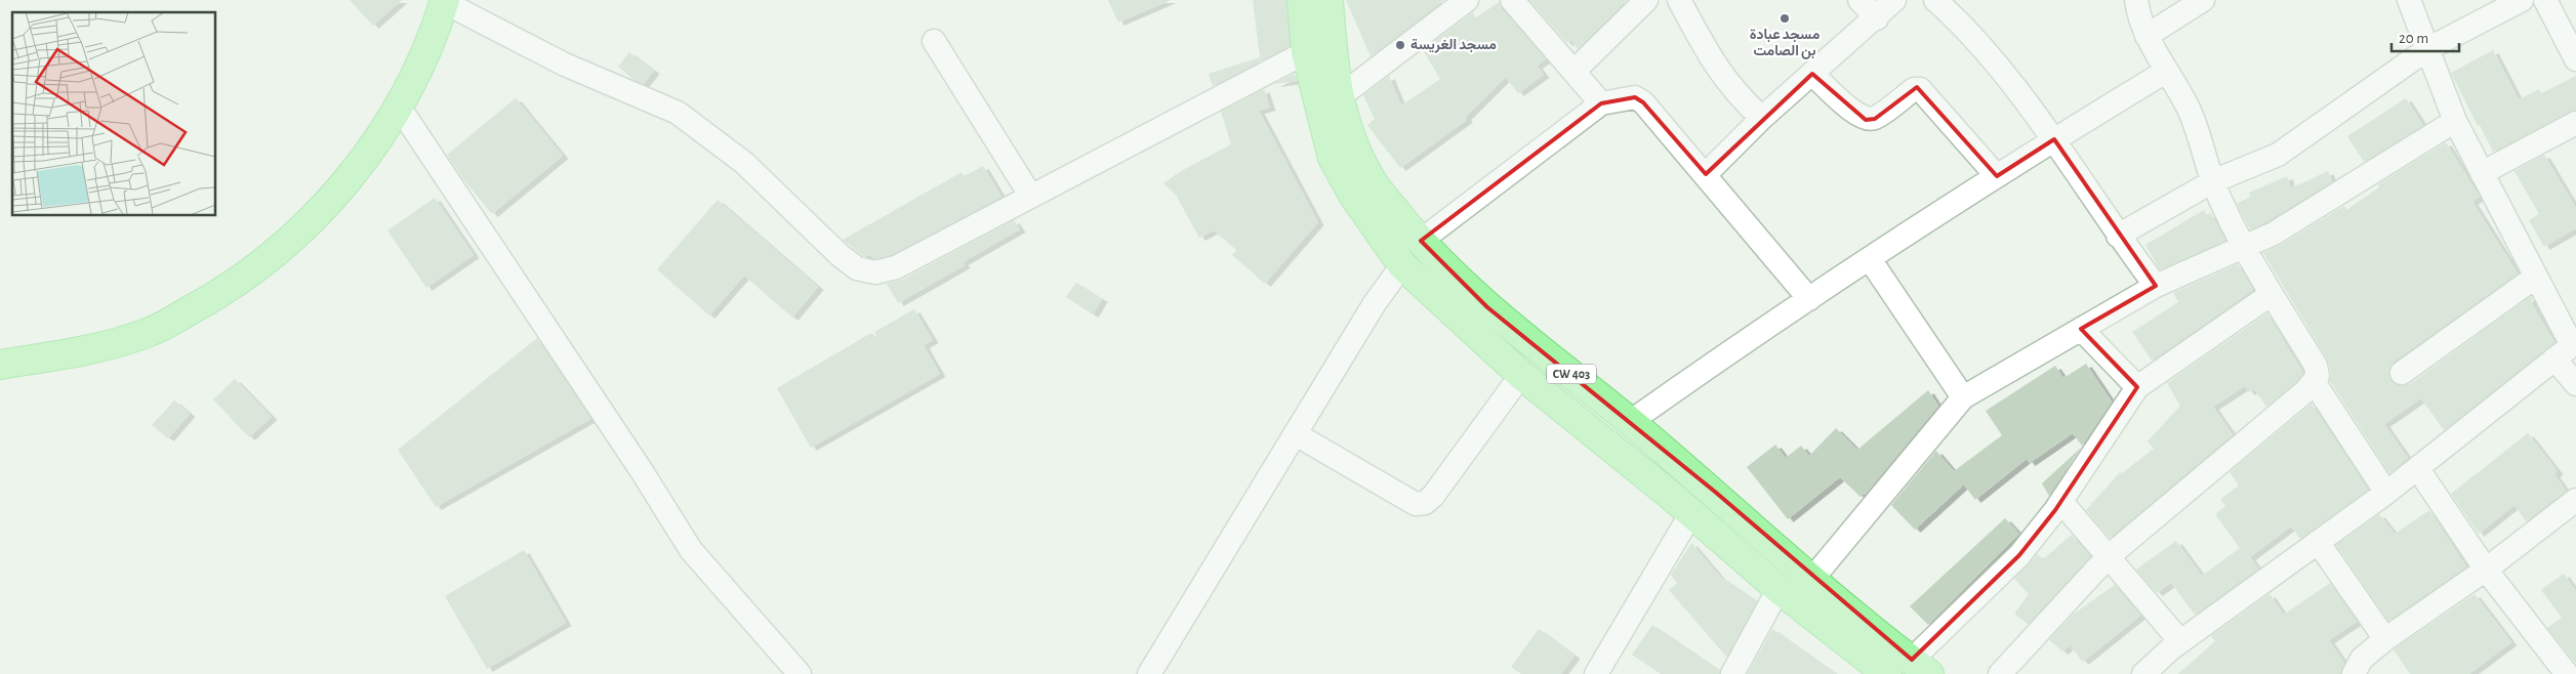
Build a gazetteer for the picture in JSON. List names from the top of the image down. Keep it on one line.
{"streets":{"main road":["CW 403"]},"places":["مسجد عبادة بن الصامت","مسجد الغريسة"],"scale_bar":"20 m"}
